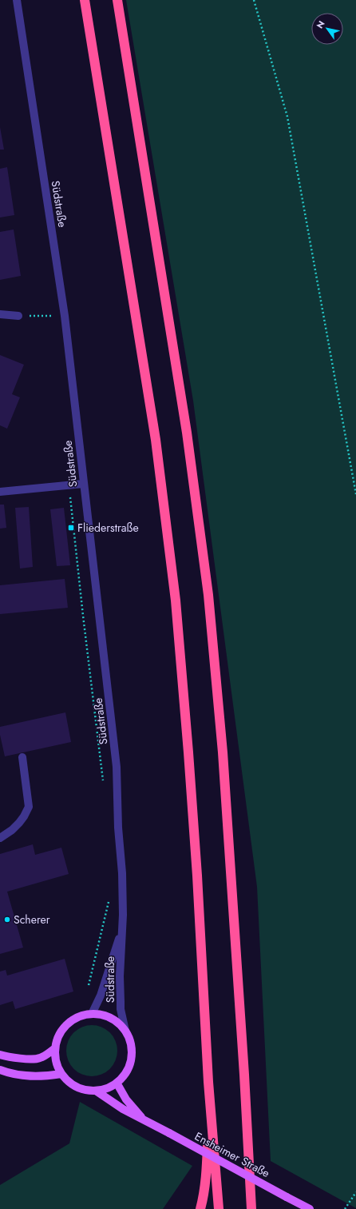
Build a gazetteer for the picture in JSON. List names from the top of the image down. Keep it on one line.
{"streets":{"main road":["Ensheimer Straße"],"street":["Südstraße"]},"crossings":[["Südstraße","Ensheimer Straße"]],"places":{"transit":["Fliederstraße"],"other":["Scherer"]},"north":"top left"}
